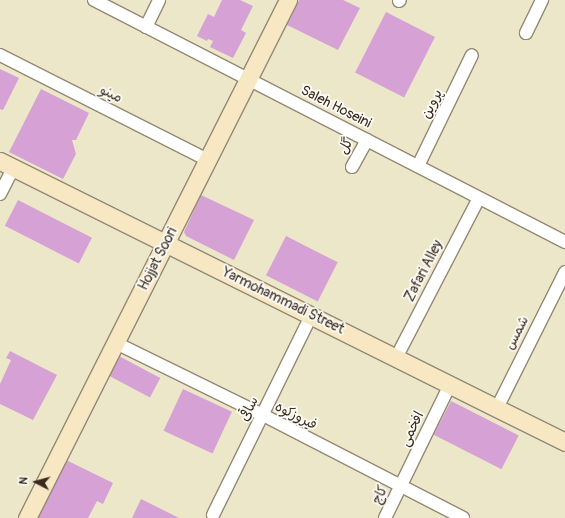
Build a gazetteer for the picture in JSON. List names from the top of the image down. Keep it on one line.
{"streets":{"street":["مینو","پروین","Saleh Hoseini","گل","Hojjat Soori","Zafari Alley","Yarmohammadi Street","شمس","ساقی","فیروزکوه","افخمی","کاج"]},"crossings":[["مینو","Hojjat Soori"],["پروین","Saleh Hoseini"],["Saleh Hoseini","گل"],["Saleh Hoseini","Hojjat Soori"],["Saleh Hoseini","Zafari Alley"],["Hojjat Soori","Yarmohammadi Street"],["Hojjat Soori","فیروزکوه"],["Zafari Alley","Yarmohammadi Street"],["Yarmohammadi Street","شمس"],["Yarmohammadi Street","ساقی"],["Yarmohammadi Street","افخمی"],["ساقی","فیروزکوه"],["فیروزکوه","افخمی"],["فیروزکوه","کاج"],["افخمی","کاج"]],"north":"left"}
